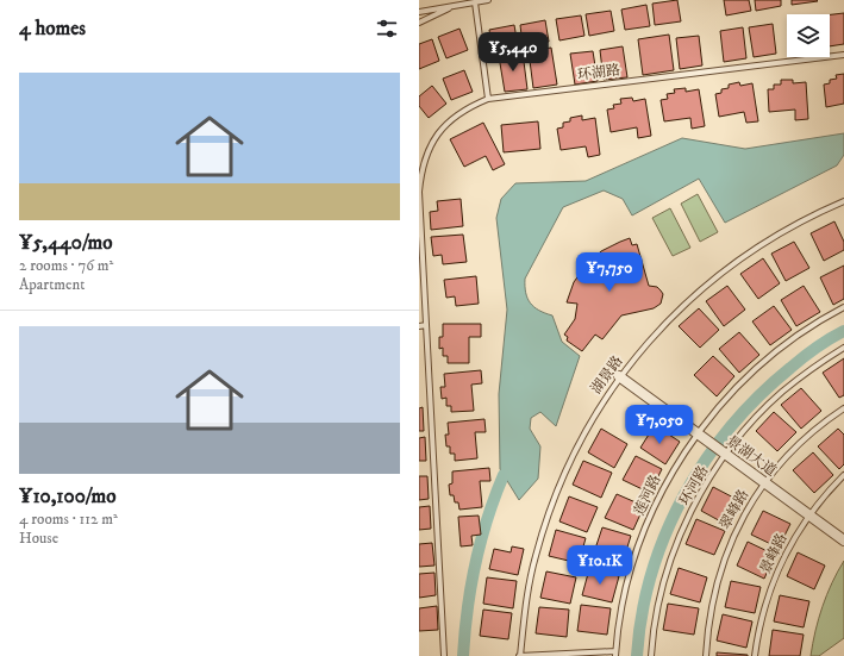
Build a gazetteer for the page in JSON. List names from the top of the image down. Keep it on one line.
{"streets":{"street":["景湖大道"],"lane":["环湖路","湖景路","环河路","莲河路","翠峰路","景峰路"]},"crossings":[["湖景路","景湖大道"],["景湖大道","环河路"],["景湖大道","莲河路"],["景湖大道","翠峰路"],["景湖大道","景峰路"]],"page":{"heading":"4 homes","price":["¥5,440","¥7,750","¥7,050","¥10.1K"],"list":[{"name":"¥5,440/mo","note":"2 rooms · 76 m² · Apartment"},{"name":"¥10,100/mo","note":"4 rooms · 112 m² · House"}]}}
